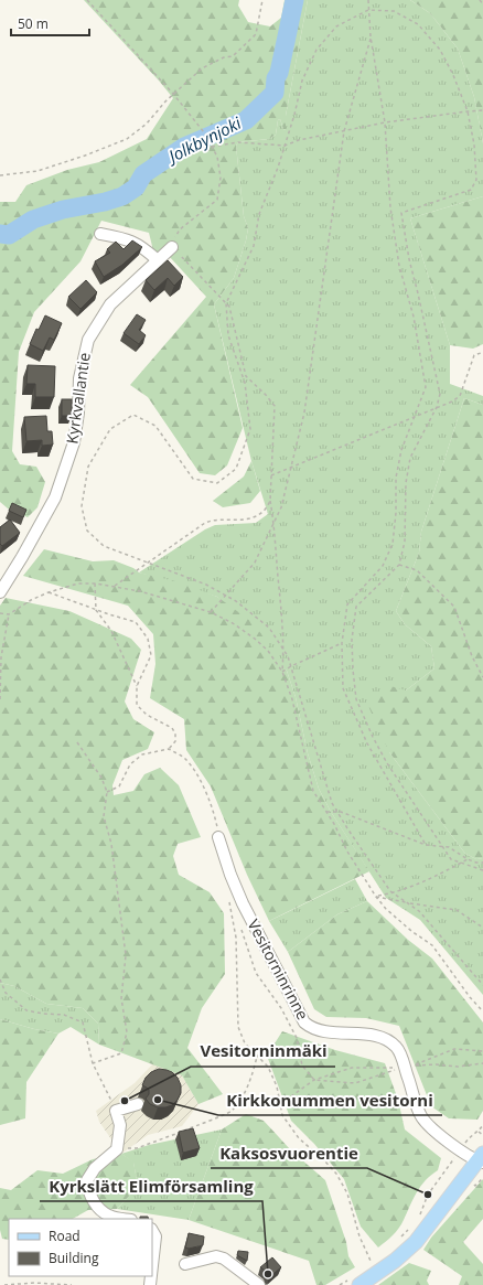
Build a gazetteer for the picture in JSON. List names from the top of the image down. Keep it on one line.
{"streets":{"street":["Kyrkvallantie","Vesitorninrinne"]},"water":["Jolkbynjoki"],"places":["Kirkkonummen vesitorni","Vesitorninmäki","Kaksosvuorentie","Kyrkslätt Elimförsamling"],"legend":["Road","Building"],"scale_bar":"50 m"}
